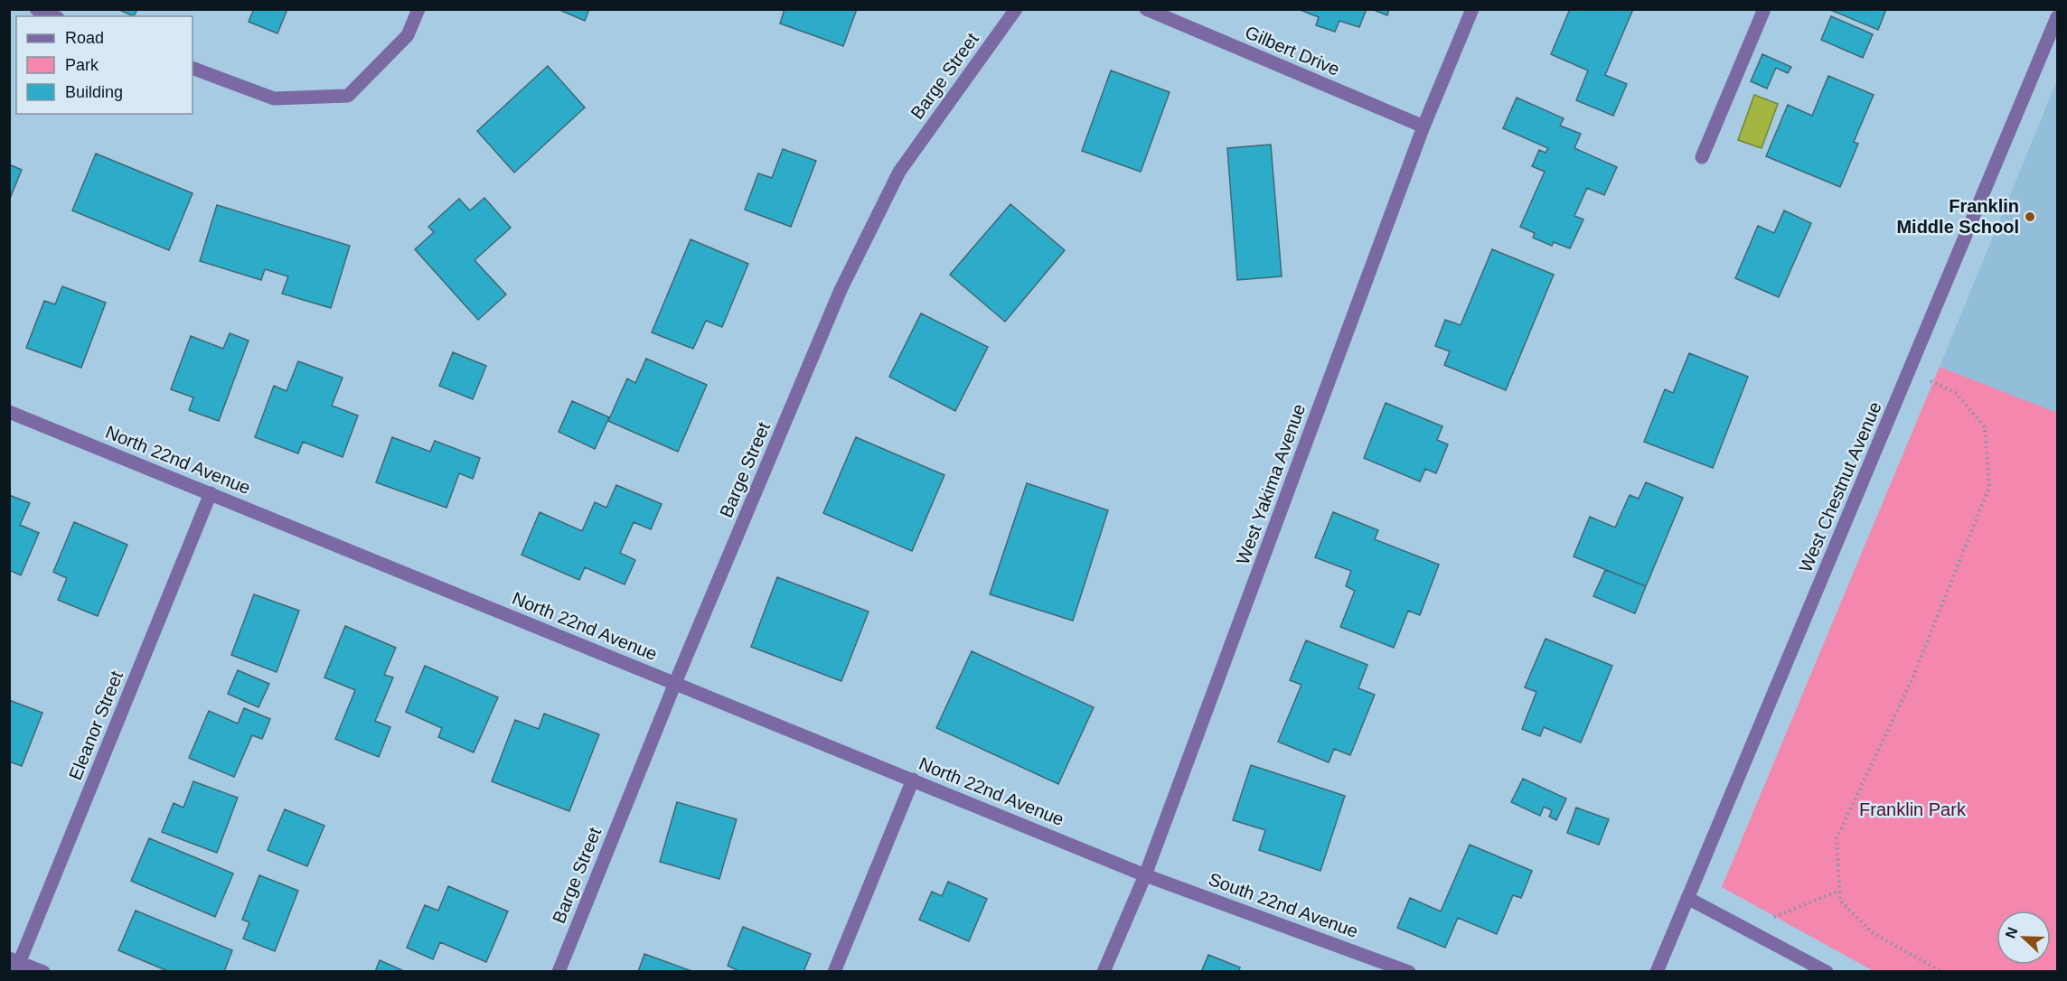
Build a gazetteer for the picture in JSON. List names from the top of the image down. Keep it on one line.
{"streets":{"street":["Gilbert Drive","Barge Street","North 22nd Avenue","West Yakima Avenue","West Chestnut Avenue","Eleanor Street","South 22nd Avenue"]},"crossings":[["Gilbert Drive","West Yakima Avenue"],["Barge Street","North 22nd Avenue"],["North 22nd Avenue","West Yakima Avenue"],["North 22nd Avenue","Eleanor Street"],["North 22nd Avenue","South 22nd Avenue"],["West Yakima Avenue","South 22nd Avenue"]],"parks":["Franklin Park"],"places":["Franklin Middle School"],"legend":["Road","Park","Building"],"north":"left"}
